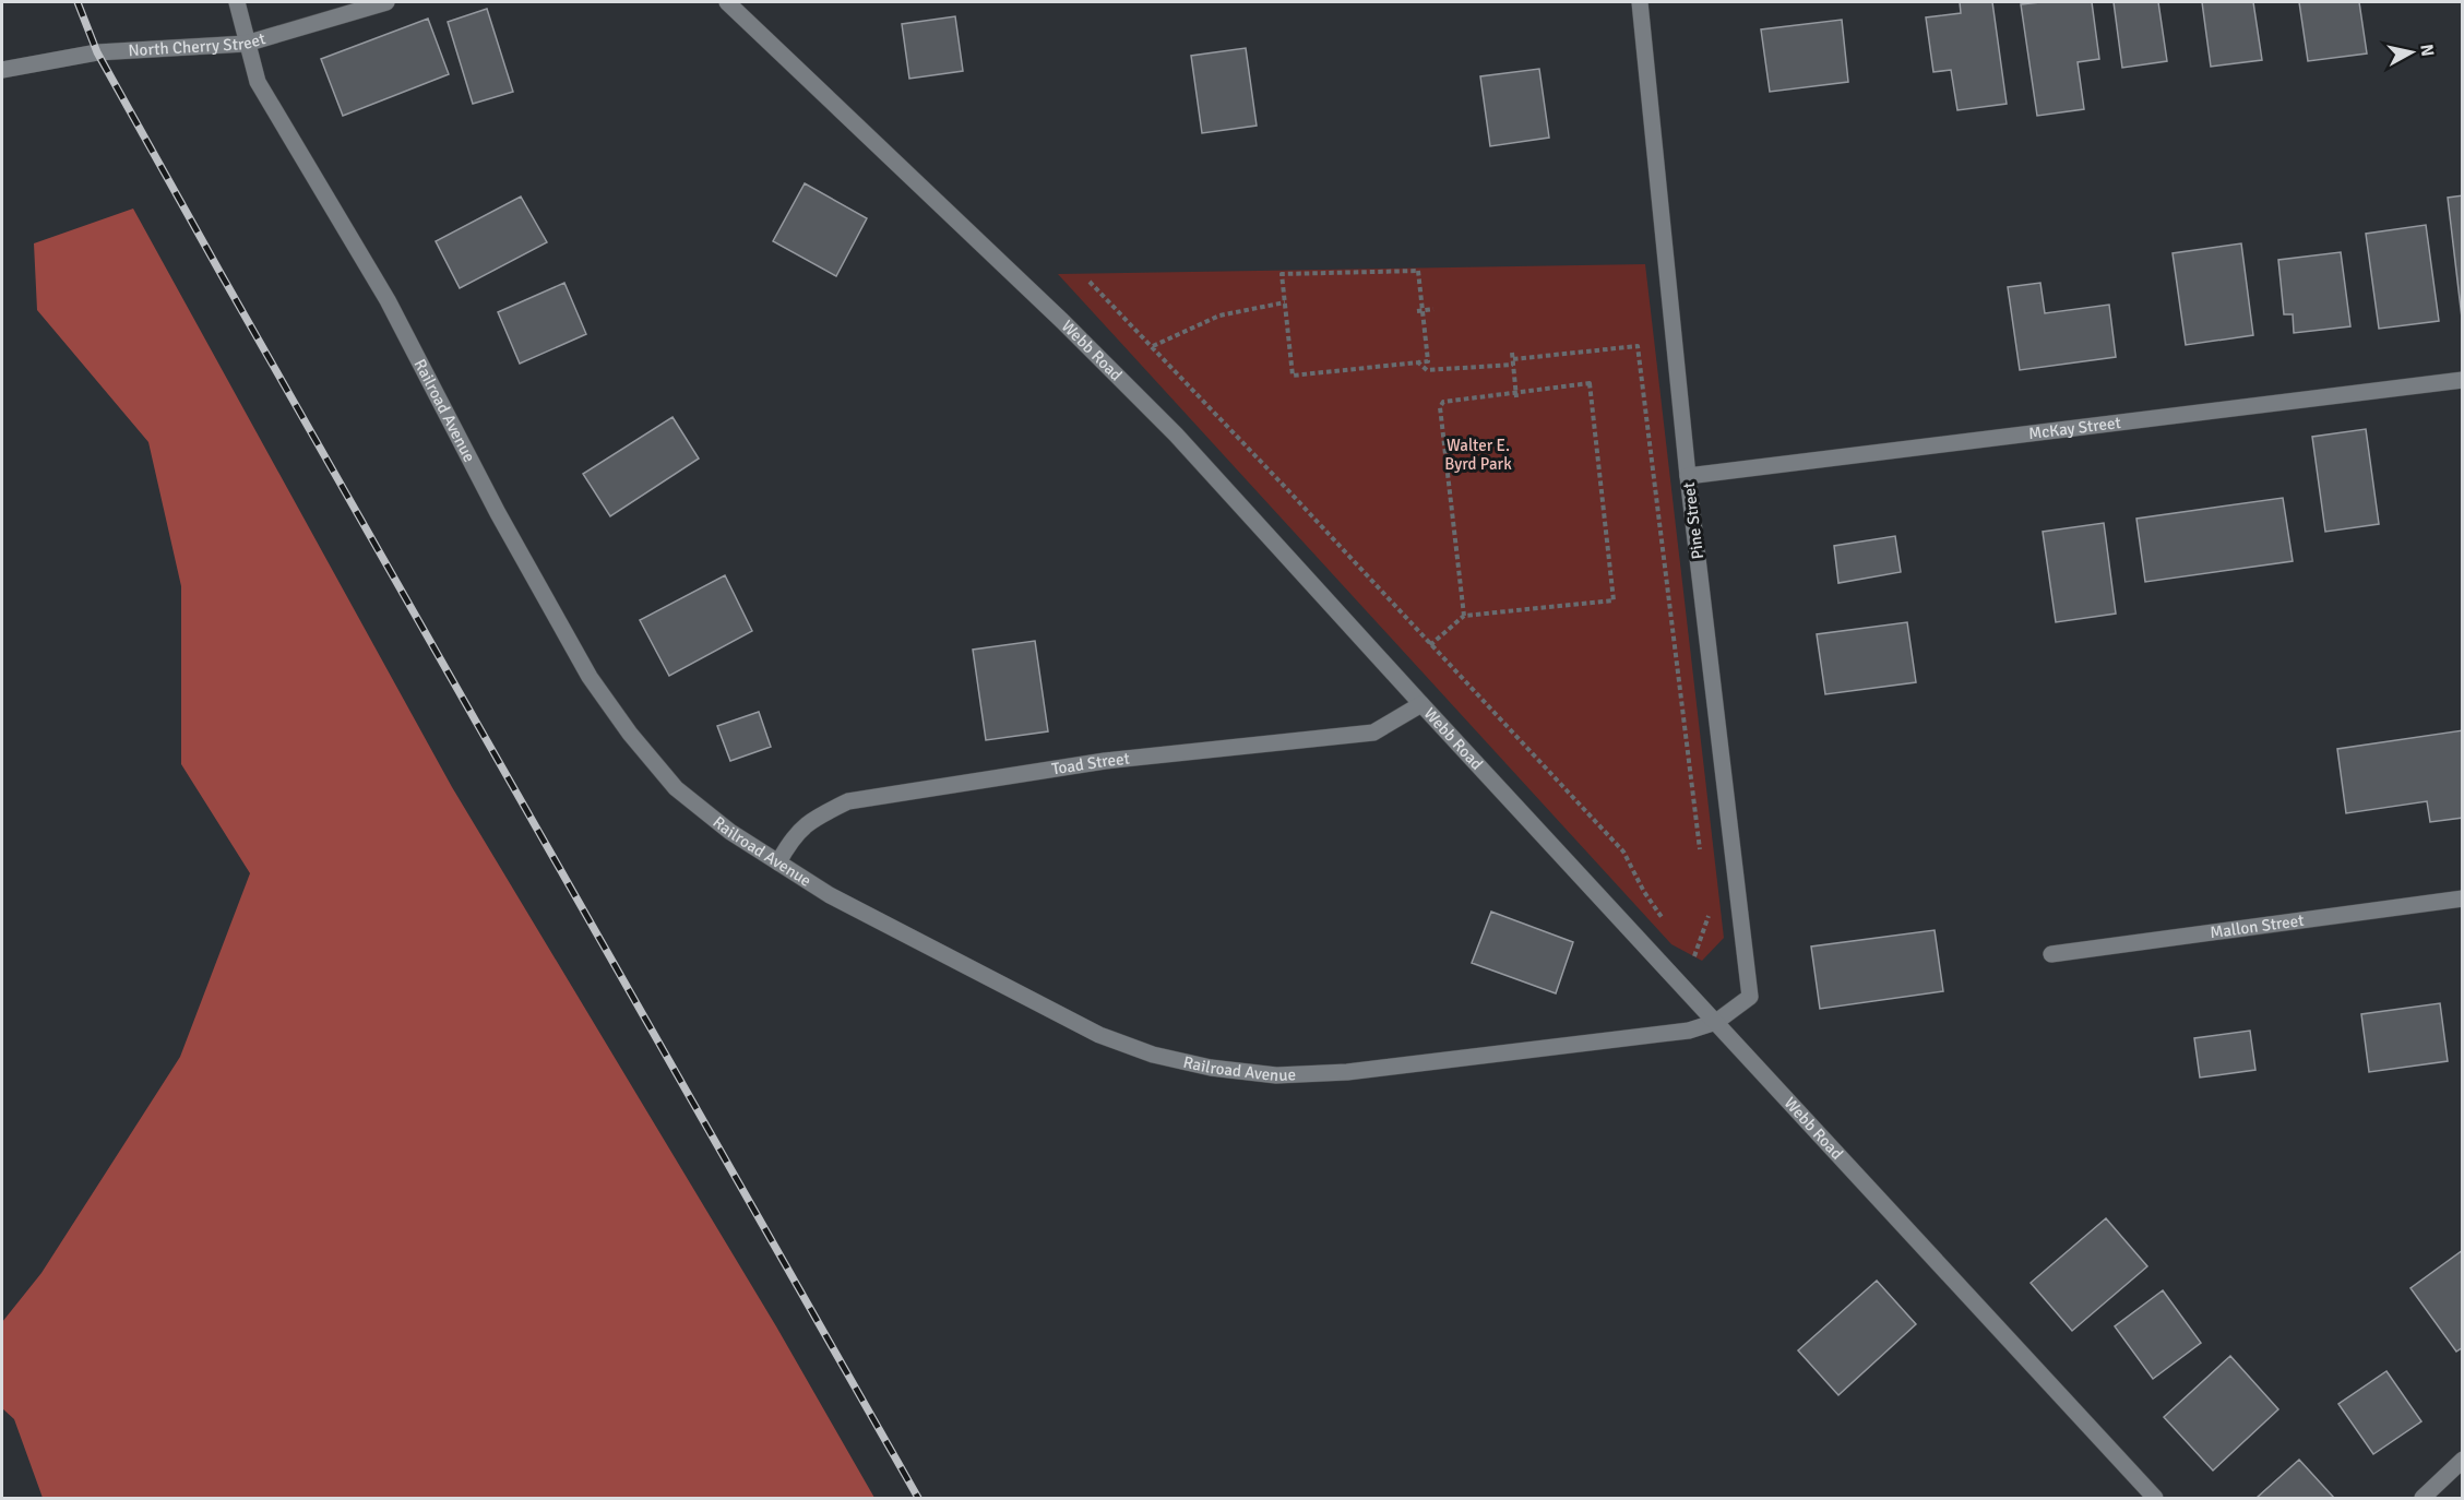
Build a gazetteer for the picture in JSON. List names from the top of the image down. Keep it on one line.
{"streets":{"street":["North Cherry Street","Webb Road","Railroad Avenue","McKay Street","Pine Street","Toad Street","Mallon Street"]},"crossings":[["North Cherry Street","Railroad Avenue"],["Webb Road","Railroad Avenue"],["Webb Road","Pine Street"],["Webb Road","Toad Street"],["Railroad Avenue","Pine Street"],["Railroad Avenue","Toad Street"],["McKay Street","Pine Street"]],"parks":["Walter E. Byrd Park"],"north":"right"}
